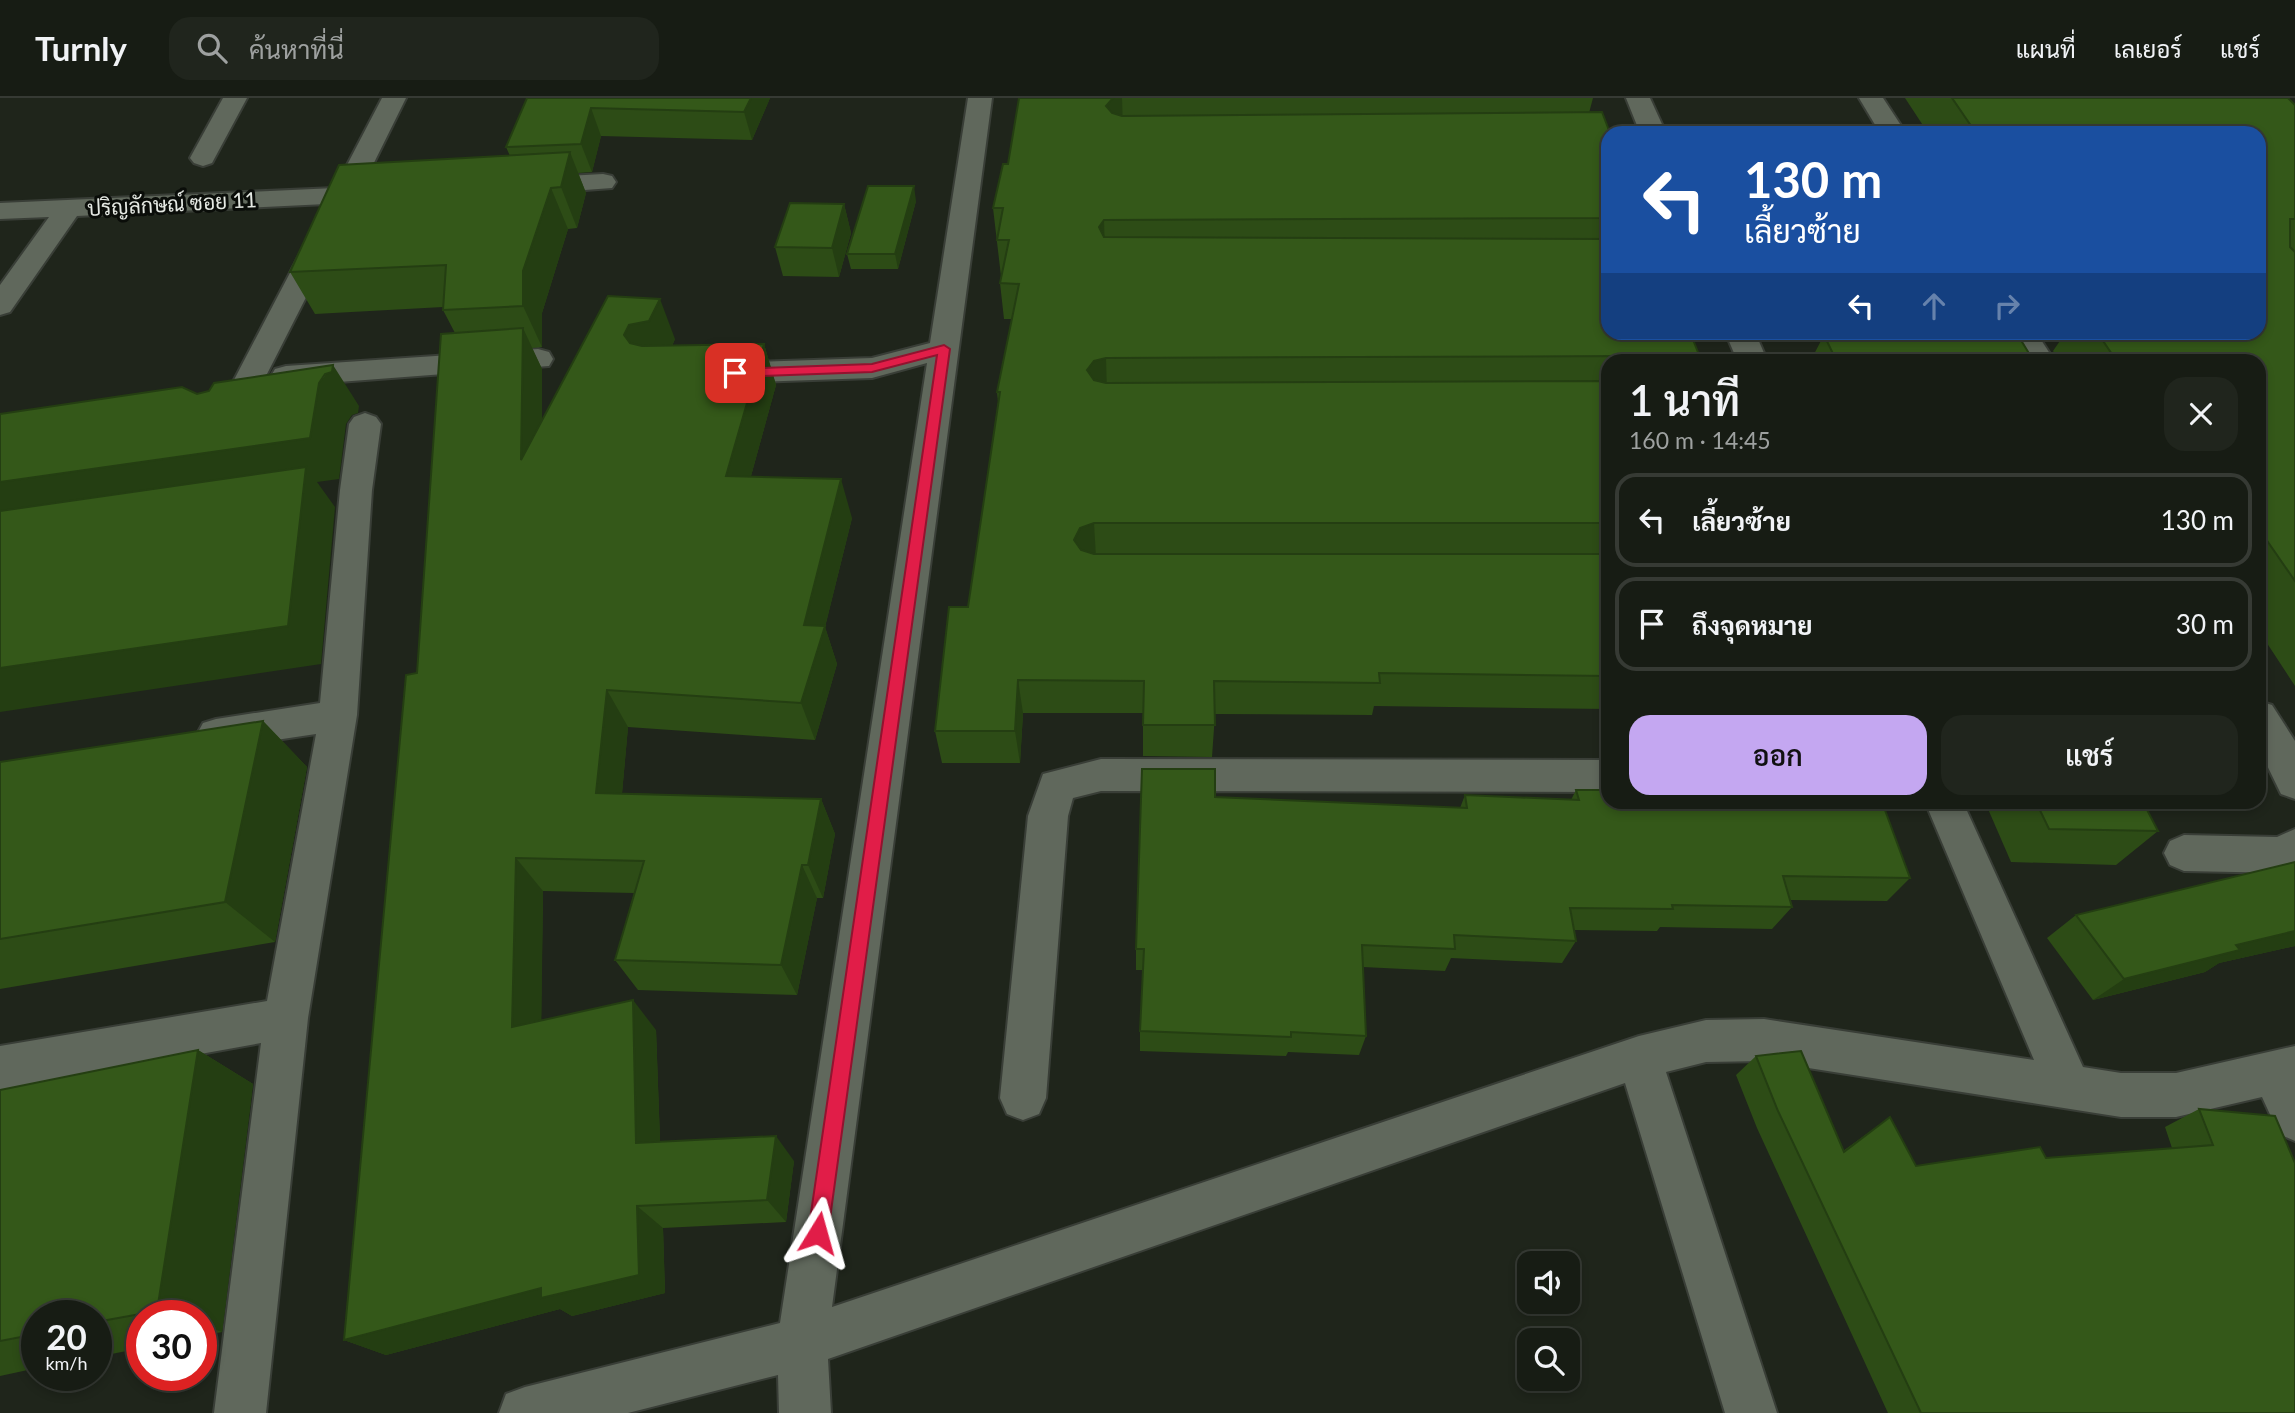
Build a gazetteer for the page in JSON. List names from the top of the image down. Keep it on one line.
{"streets":{"street":["ปริญลักษณ์ ซอย 11"]},"page":{"header":"Turnly","search":"ค้นหาที่นี่","nav":["แผนที่","เลเยอร์","แชร์"],"turn":["130 m","เลี้ยวซ้าย"],"heading":["1 นาที","160 m · 14:45"],"list":[{"name":"เลี้ยวซ้าย","value":"130 m"},{"name":"ถึงจุดหมาย","value":"30 m"}],"buttons":["ออก","แชร์"],"speed":"20 km/h","limit":"30"}}
